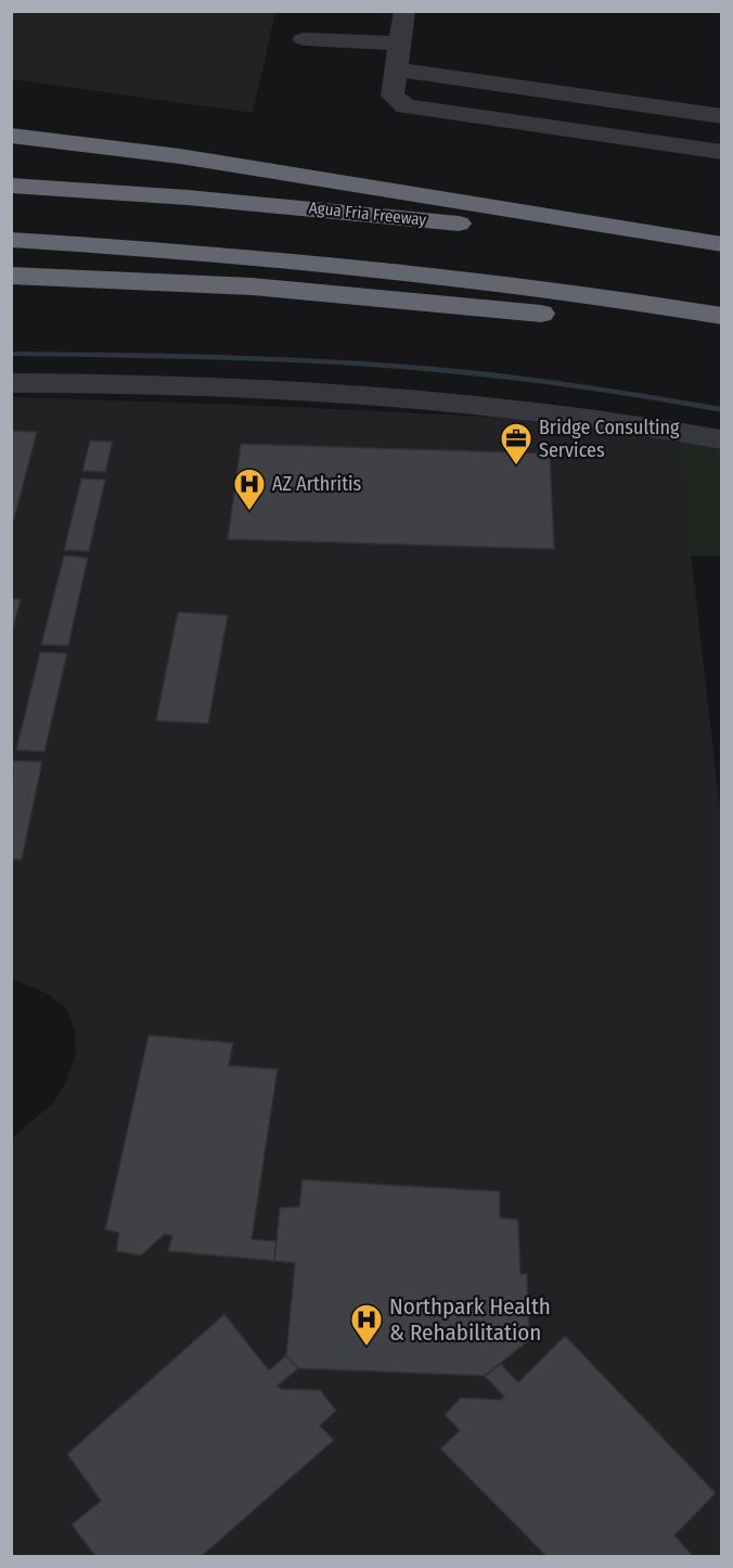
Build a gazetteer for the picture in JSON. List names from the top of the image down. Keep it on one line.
{"streets":{"highway":["Agua Fria Freeway"]},"places":{"office":["Bridge Consulting Services"],"hospital":["AZ Arthritis","Northpark Health & Rehabilitation"]}}
